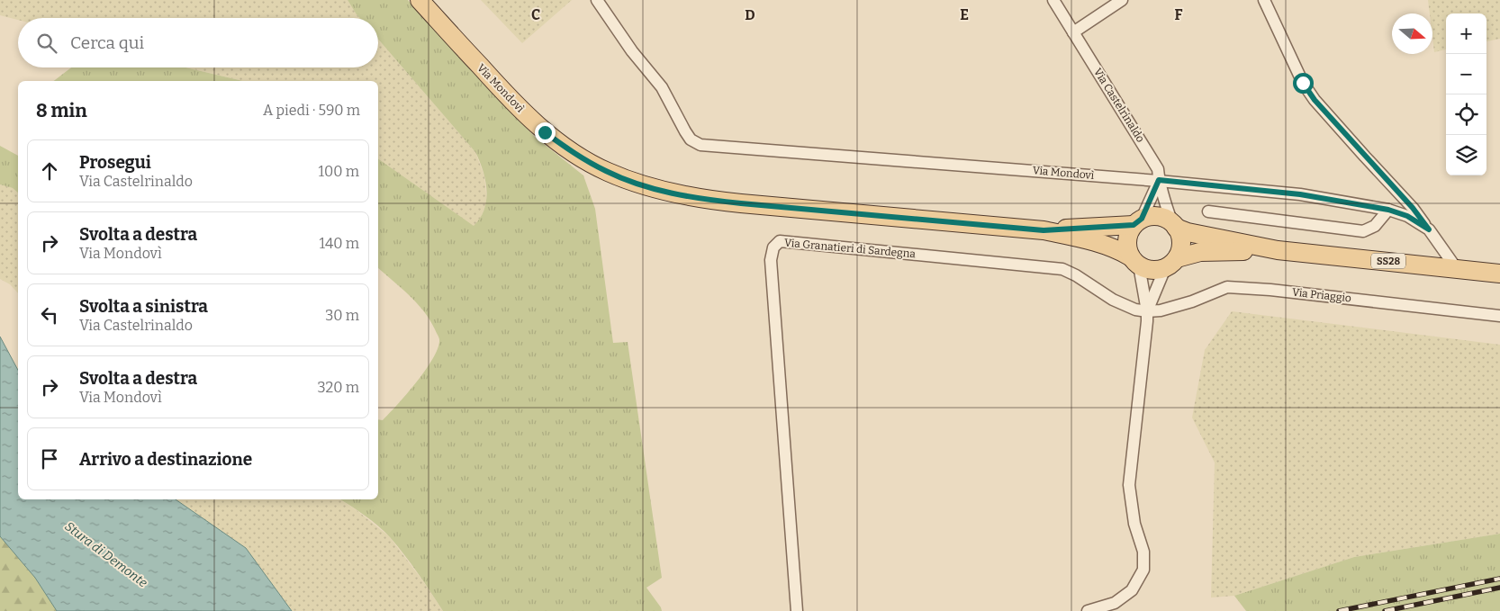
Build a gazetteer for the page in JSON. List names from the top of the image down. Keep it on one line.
{"streets":{"main road":["Via Mondovì","SS28"],"street":["Via Castelrinaldo","Via Granatieri di Sardegna","Via Priaggio"]},"crossings":[["Via Mondovì","Via Castelrinaldo"],["Via Mondovì","SS28"],["Via Castelrinaldo","SS28"],["Via Granatieri di Sardegna","Via Priaggio"]],"water":["Stura di Demonte"],"north":"right","page":{"map_buttons":["+","−"],"search":"Cerca qui","heading":["8 min","A piedi · 590 m"],"list":[["Prosegui","Via Castelrinaldo","100 m"],["Svolta a destra","Via Mondovì","140 m"],["Svolta a sinistra","Via Castelrinaldo","30 m"],["Svolta a destra","Via Mondovì","320 m"],"Arrivo a destinazione"]},"grid":{"columns":["C","D","E","F"]}}
